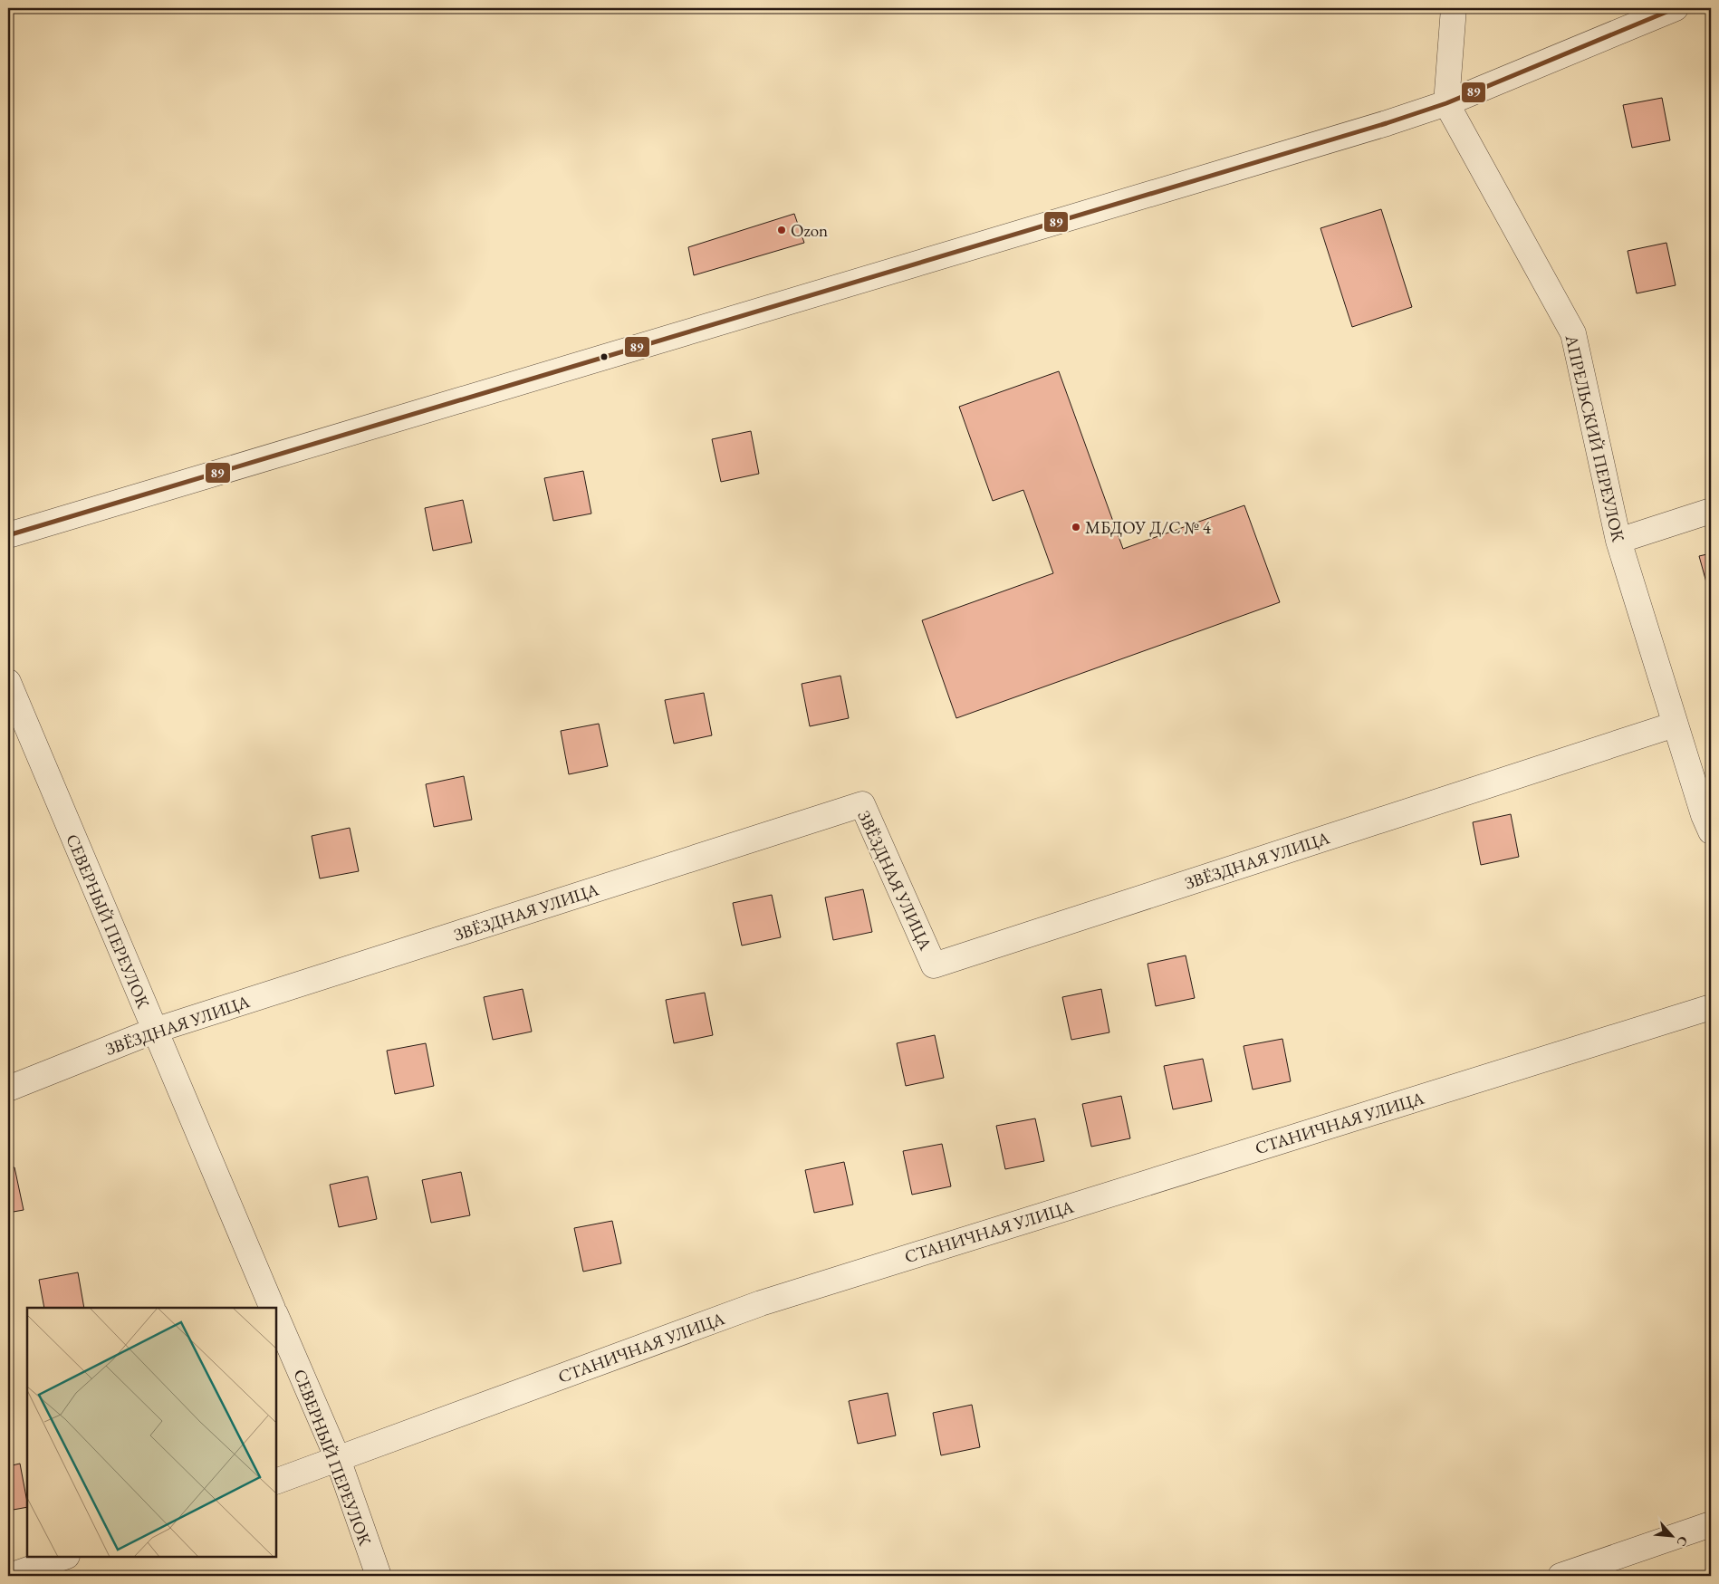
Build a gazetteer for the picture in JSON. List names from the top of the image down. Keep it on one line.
{"streets":{"street":["АПРЕЛЬСКИЙ ПЕРЕУЛОК","ЗВЁЗДНАЯ УЛИЦА","СЕВЕРНЫЙ ПЕРЕУЛОК","СТАНИЧНАЯ УЛИЦА"]},"crossings":[["АПРЕЛЬСКИЙ ПЕРЕУЛОК","ЗВЁЗДНАЯ УЛИЦА"],["ЗВЁЗДНАЯ УЛИЦА","СЕВЕРНЫЙ ПЕРЕУЛОК"],["СЕВЕРНЫЙ ПЕРЕУЛОК","СТАНИЧНАЯ УЛИЦА"]],"places":["Ozon","МБДОУ Д/С № 4"],"lines":["transit line 89"],"north":"bottom right"}
